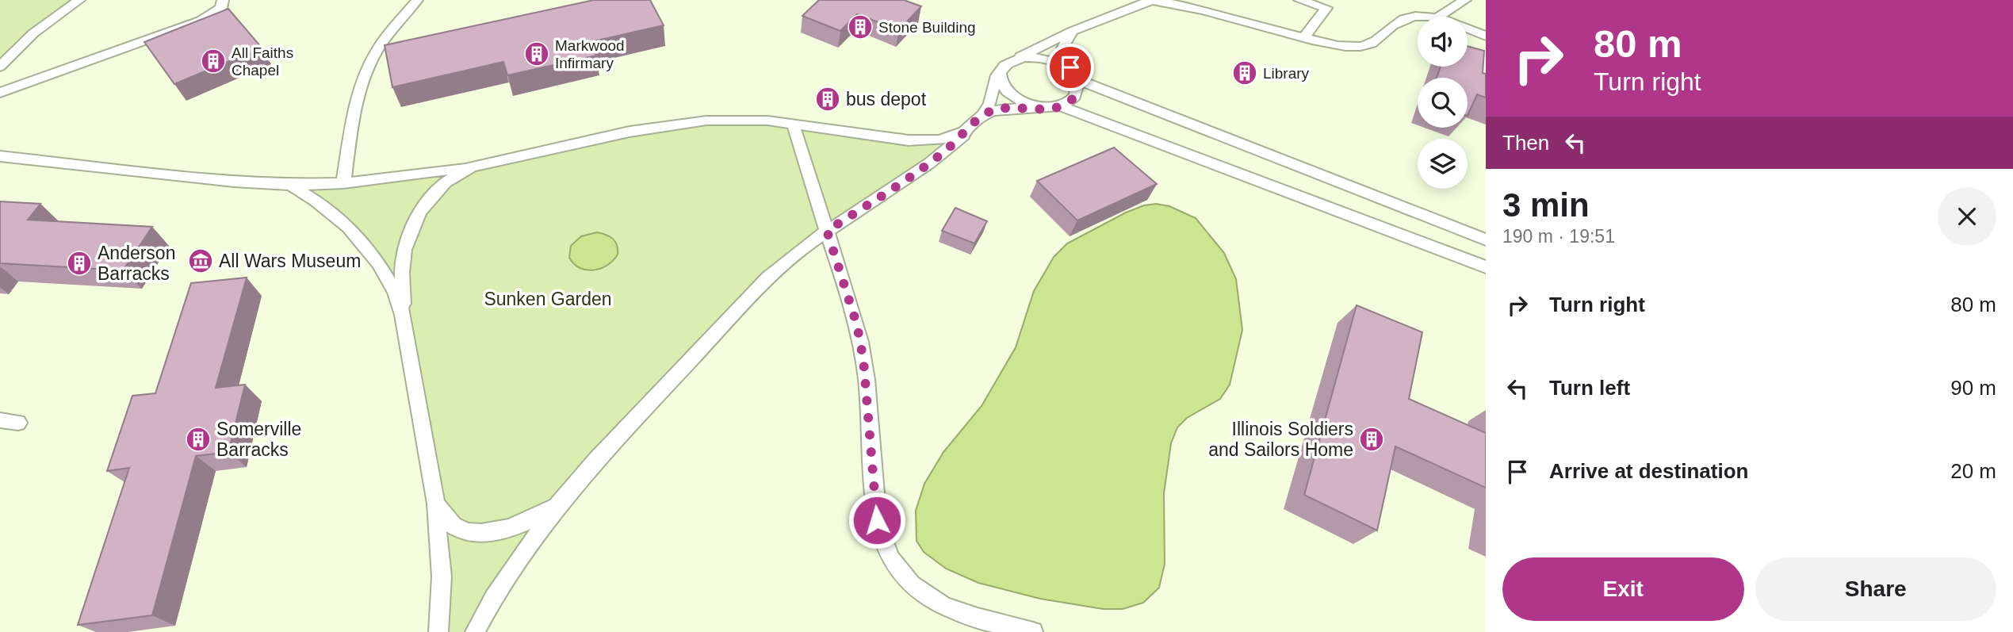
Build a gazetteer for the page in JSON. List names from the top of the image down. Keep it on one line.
{"parks":["Sunken Garden"],"places":{"building":["Stone Building","Markwood Infirmary","All Faiths Chapel","Library","bus depot","Anderson Barracks","Somerville Barracks","Illinois Soldiers and Sailors Home"],"museum":["All Wars Museum"]},"page":{"turn":["80 m","Turn right"],"then":"Then","heading":["3 min","190 m · 19:51"],"list":[{"name":"Turn right","value":"80 m"},{"name":"Turn left","value":"90 m"},{"name":"Arrive at destination","value":"20 m"}],"buttons":["Exit","Share"]}}
